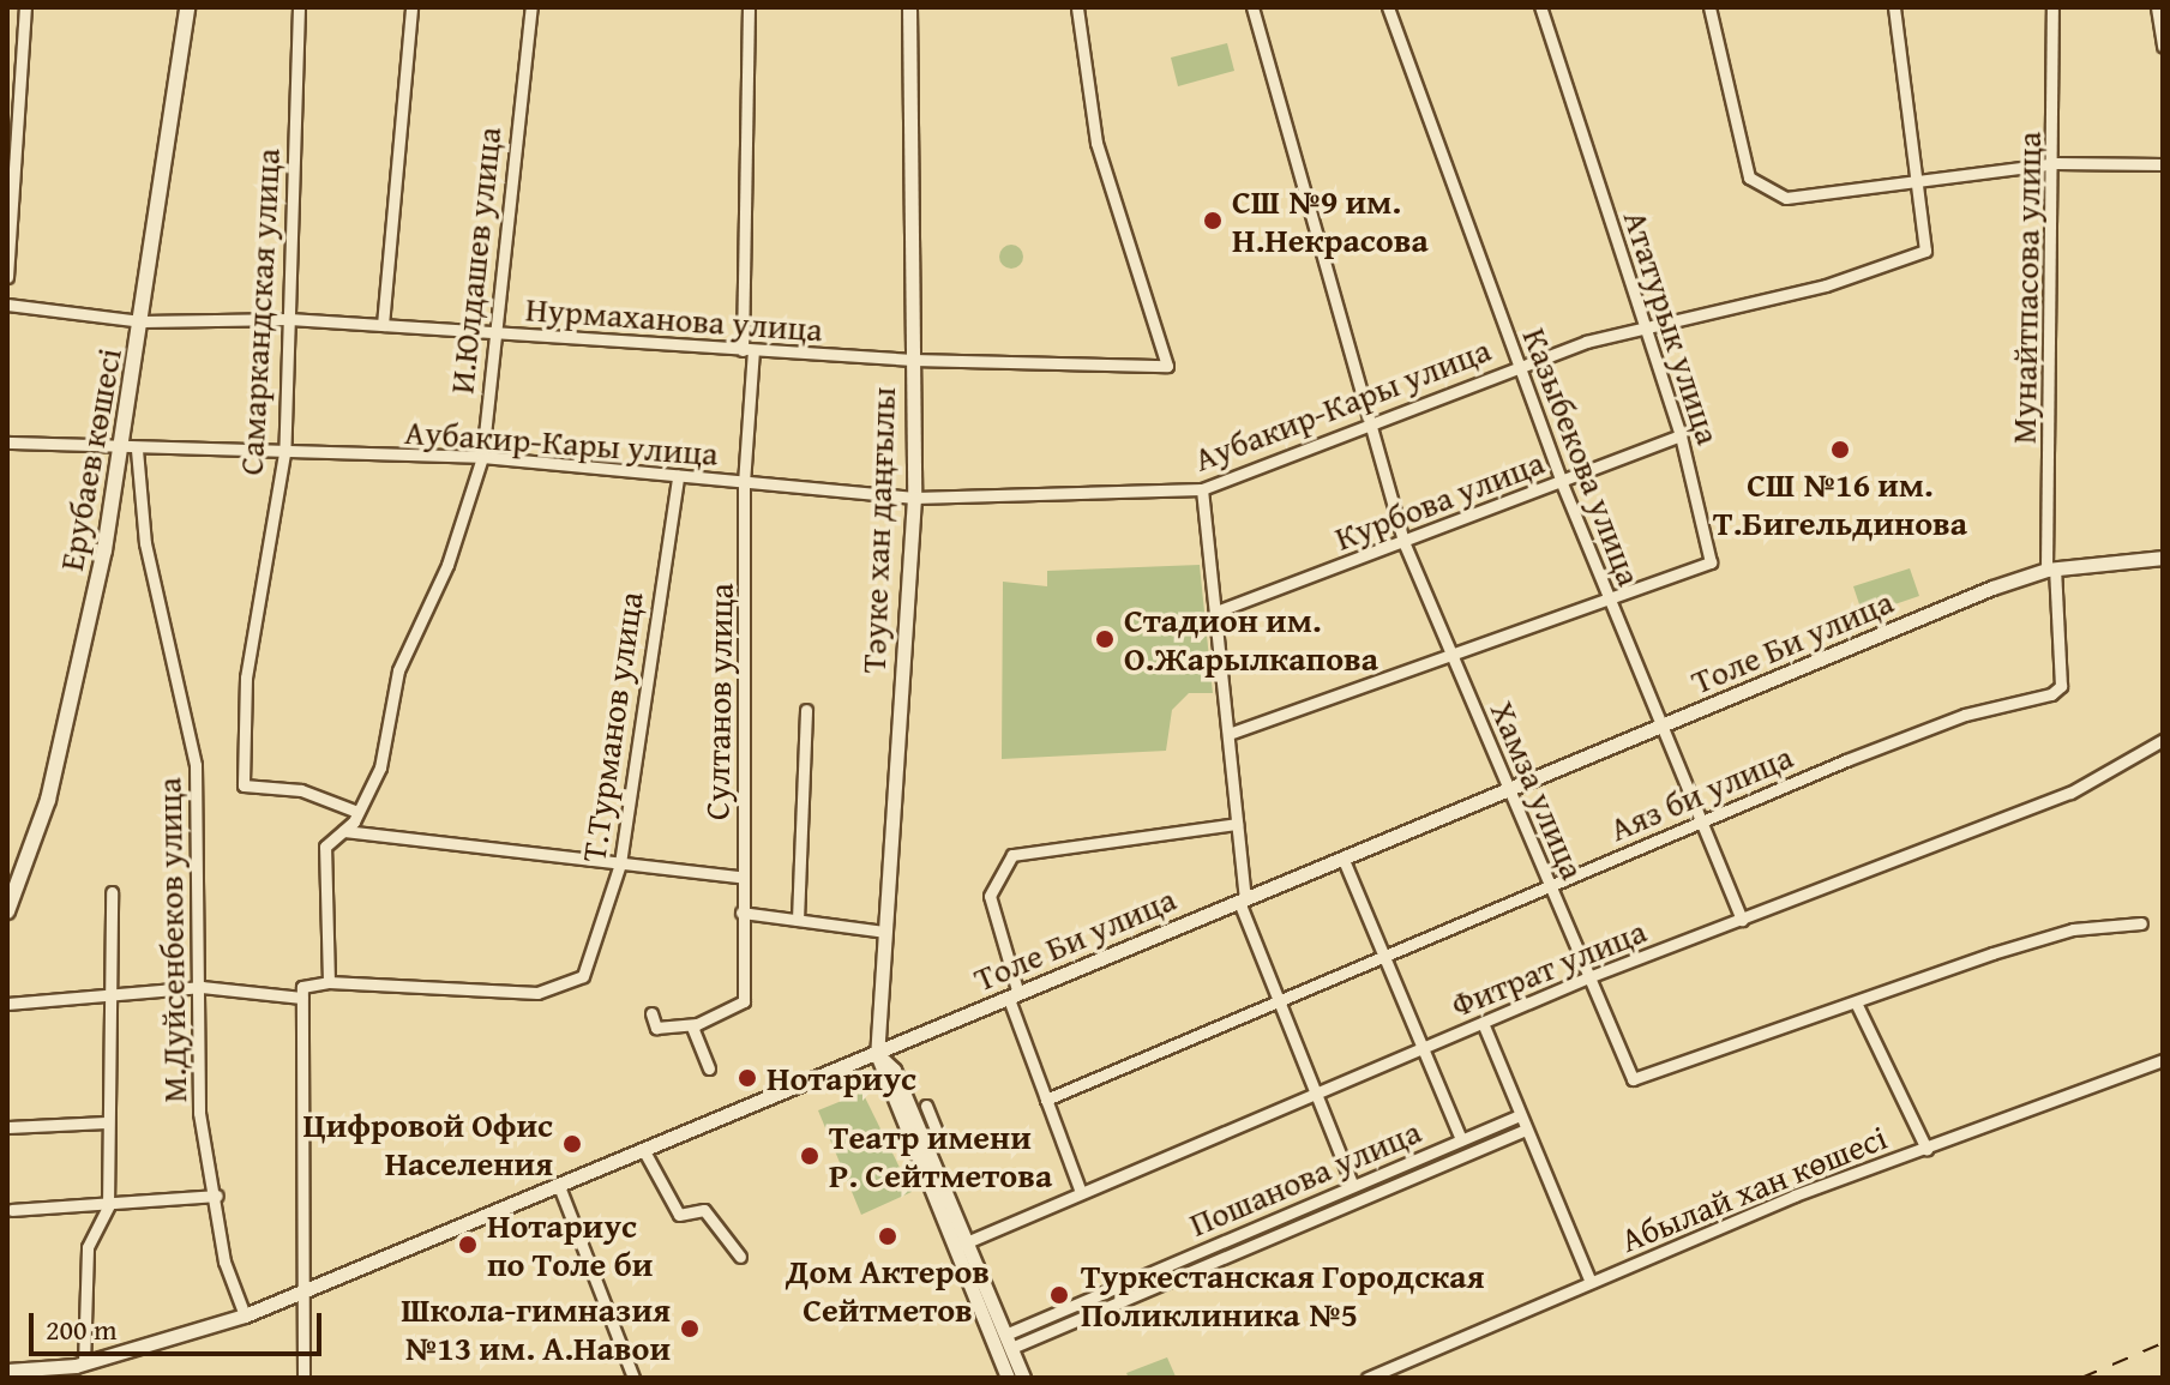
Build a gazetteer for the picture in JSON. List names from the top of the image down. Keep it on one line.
{"streets":{"main road":["Ерубаев көшесі"],"street":["И.Юлдашев улица","Мунайтпасова улица","Самаркандская улица","Нурмаханова улица","Ататурык улица","Аубакир-Кары улица","Казыбекова улица","Курбова улица","Тәуке хан даңғылы","Толе Би улица","Султанов улица","Т.Турманов улица","Хамза улица","Аяз би улица","М.Дуйсенбеков улица","Фитрат улица","Пошанова улица","Абылай хан көшесі"]},"crossings":[["И.Юлдашев улица","Самаркандская улица"],["И.Юлдашев улица","Нурмаханова улица"],["И.Юлдашев улица","Аубакир-Кары улица"],["И.Юлдашев улица","Т.Турманов улица"],["Мунайтпасова улица","Толе Би улица"],["Мунайтпасова улица","Аяз би улица"],["Самаркандская улица","Нурмаханова улица"],["Самаркандская улица","Аубакир-Кары улица"],["Нурмаханова улица","Ерубаев көшесі"],["Нурмаханова улица","Тәуке хан даңғылы"],["Нурмаханова улица","Султанов улица"],["Ататурык улица","Аубакир-Кары улица"],["Ататурык улица","Казыбекова улица"],["Ататурык улица","Курбова улица"],["Аубакир-Кары улица","Казыбекова улица"],["Аубакир-Кары улица","Ерубаев көшесі"],["Аубакир-Кары улица","Тәуке хан даңғылы"],["Аубакир-Кары улица","Султанов улица"],["Аубакир-Кары улица","Т.Турманов улица"],["Аубакир-Кары улица","Хамза улица"],["Аубакир-Кары улица","М.Дуйсенбеков улица"],["Казыбекова улица","Курбова улица"],["Казыбекова улица","Толе Би улица"],["Казыбекова улица","Аяз би улица"],["Казыбекова улица","Фитрат улица"],["Ерубаев көшесі","М.Дуйсенбеков улица"],["Курбова улица","Хамза улица"],["Тәуке хан даңғылы","Толе Би улица"],["Тәуке хан даңғылы","Фитрат улица"],["Тәуке хан даңғылы","Пошанова улица"],["Толе Би улица","Хамза улица"],["Толе Би улица","Аяз би улица"],["Толе Би улица","М.Дуйсенбеков улица"],["Хамза улица","Аяз би улица"],["Хамза улица","Фитрат улица"]],"places":["СШ №9 им. Н.Некрасова","СШ №16 им. Т.Бигельдинова","Стадион им. О.Жарылкапова","Нотариус","Цифровой Офис Населения","Театр имени Р. Сейтметова","Дом Актеров Сейтметов","Нотариус по Толе би","Туркестанская Городская Поликлиника №5","Школа-гимназия №13 им. А.Навои"],"scale_bar":"200 m"}
